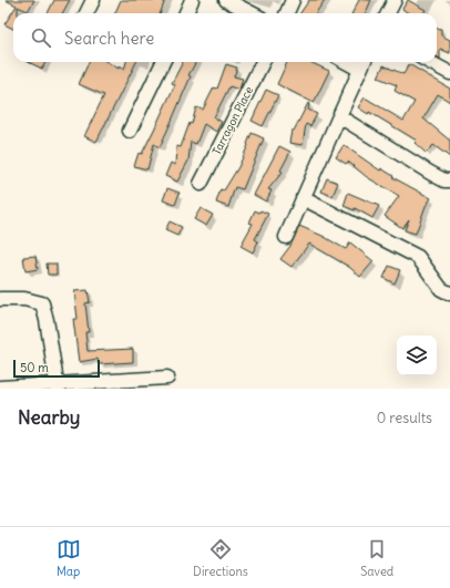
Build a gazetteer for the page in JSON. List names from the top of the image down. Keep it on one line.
{"streets":{"street":["Tarragon Place"]},"scale_bar":"50 m","page":{"search":"Search here","scale":"50 m","heading":["Nearby","0 results"],"nav":["Map","Directions","Saved"]}}
